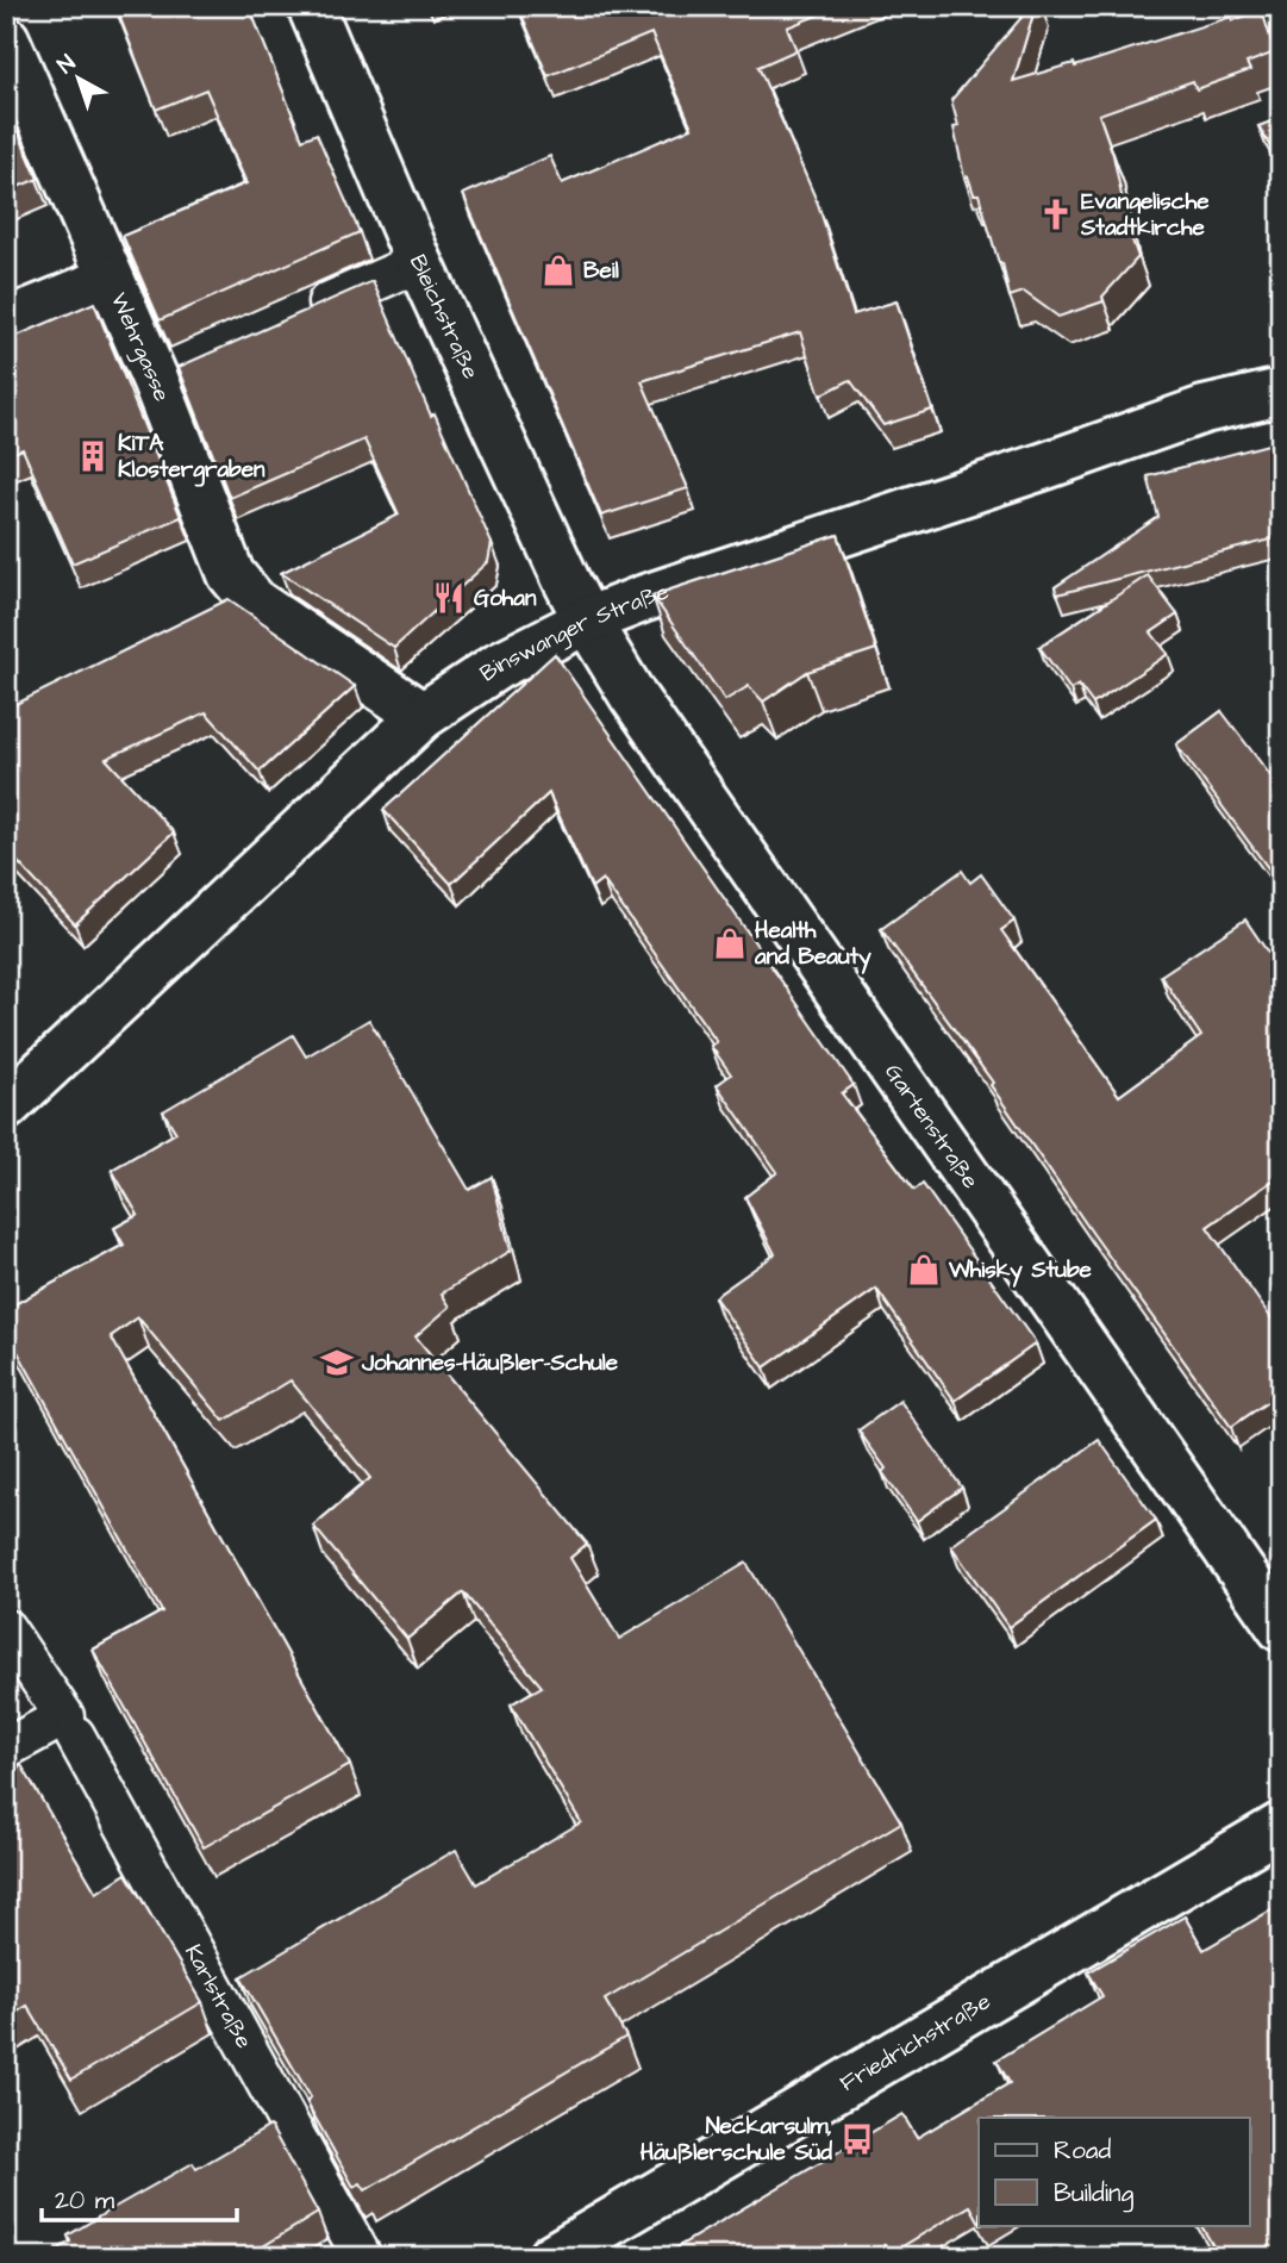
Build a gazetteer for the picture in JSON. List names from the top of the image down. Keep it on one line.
{"streets":{"street":["Bleichstraße","Wehrgasse","Binswanger Straße","Gartenstraße","Friedrichstraße"],"lane":["Karlstraße"]},"crossings":[["Bleichstraße","Binswanger Straße"],["Bleichstraße","Gartenstraße"],["Wehrgasse","Binswanger Straße"],["Binswanger Straße","Gartenstraße"]],"places":{"church":["Evangelische Stadtkirche"],"shop":["Beil","Health and Beauty","Whisky Stube"],"building":["KiTA Klostergraben"],"restaurant":["Gohan"],"school or university":["Johannes-Häußler-Schule"],"bus stop":["Neckarsulm, Häußlerschule Süd"]},"legend":["Road","Building"],"scale_bar":"20 m","north":"top left"}
